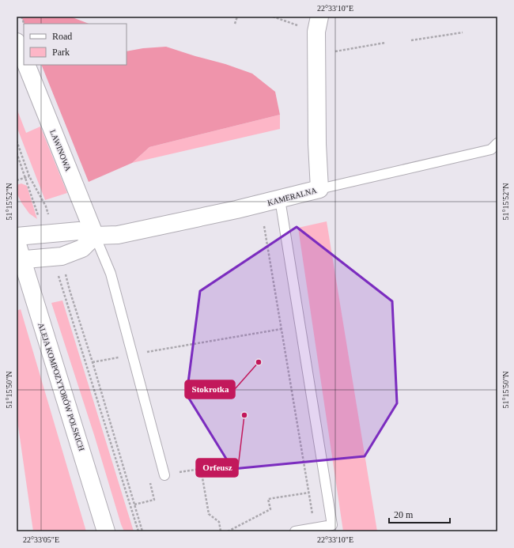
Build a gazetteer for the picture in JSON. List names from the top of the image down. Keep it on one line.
{"streets":{"street":["LAWINOWA","KAMERALNA","ALEJA KOMPOZYTORÓW POLSKICH"]},"crossings":[["LAWINOWA","KAMERALNA"]],"places":["Stokrotka","Orfeusz"],"legend":["Road","Park"],"scale_bar":"20 m","coordinates":["22°33'10\"E","51°15'52\"N","51°15'50\"N","22°33'05\"E"]}
